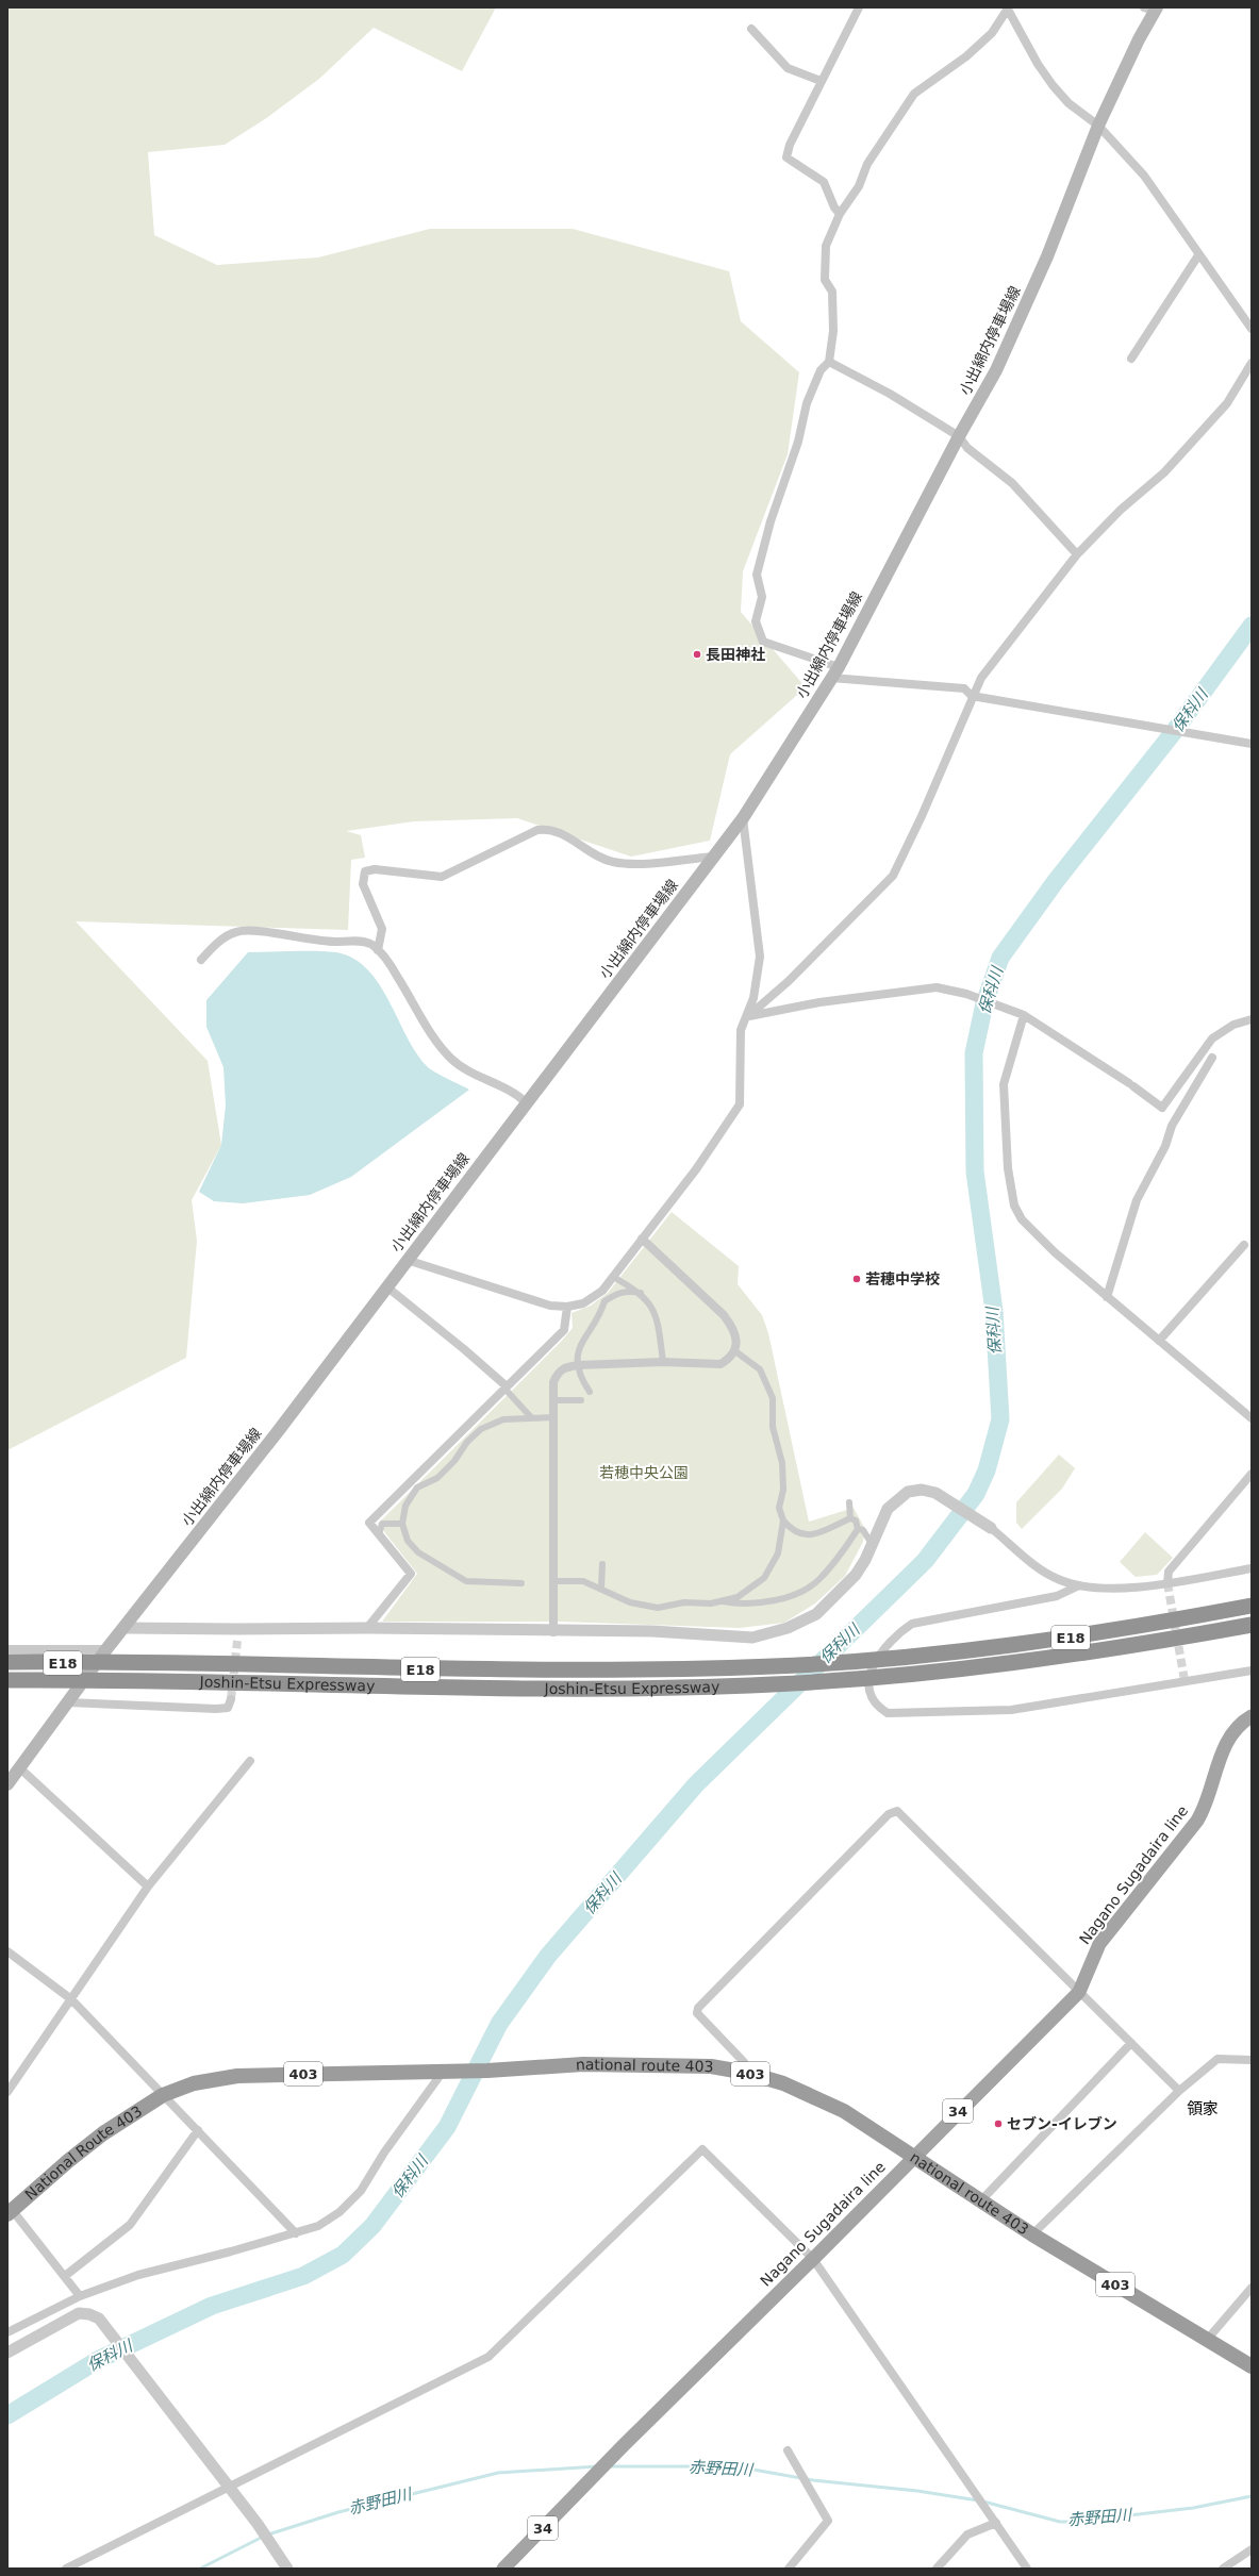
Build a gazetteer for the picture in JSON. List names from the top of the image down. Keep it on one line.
{"streets":{"highway":["E18","Joshin-Etsu Expressway","national route 403","403","National Route 403"],"main road":["小出綿内停車場線","Nagano Sugadaira line","34"]},"crossings":[["Nagano Sugadaira line","national route 403"],["national route 403","National Route 403"]],"districts":["領家"],"water":["保科川","赤野田川"],"parks":["若穂中央公園"],"places":["長田神社","若穂中学校","セブン-イレブン"]}
